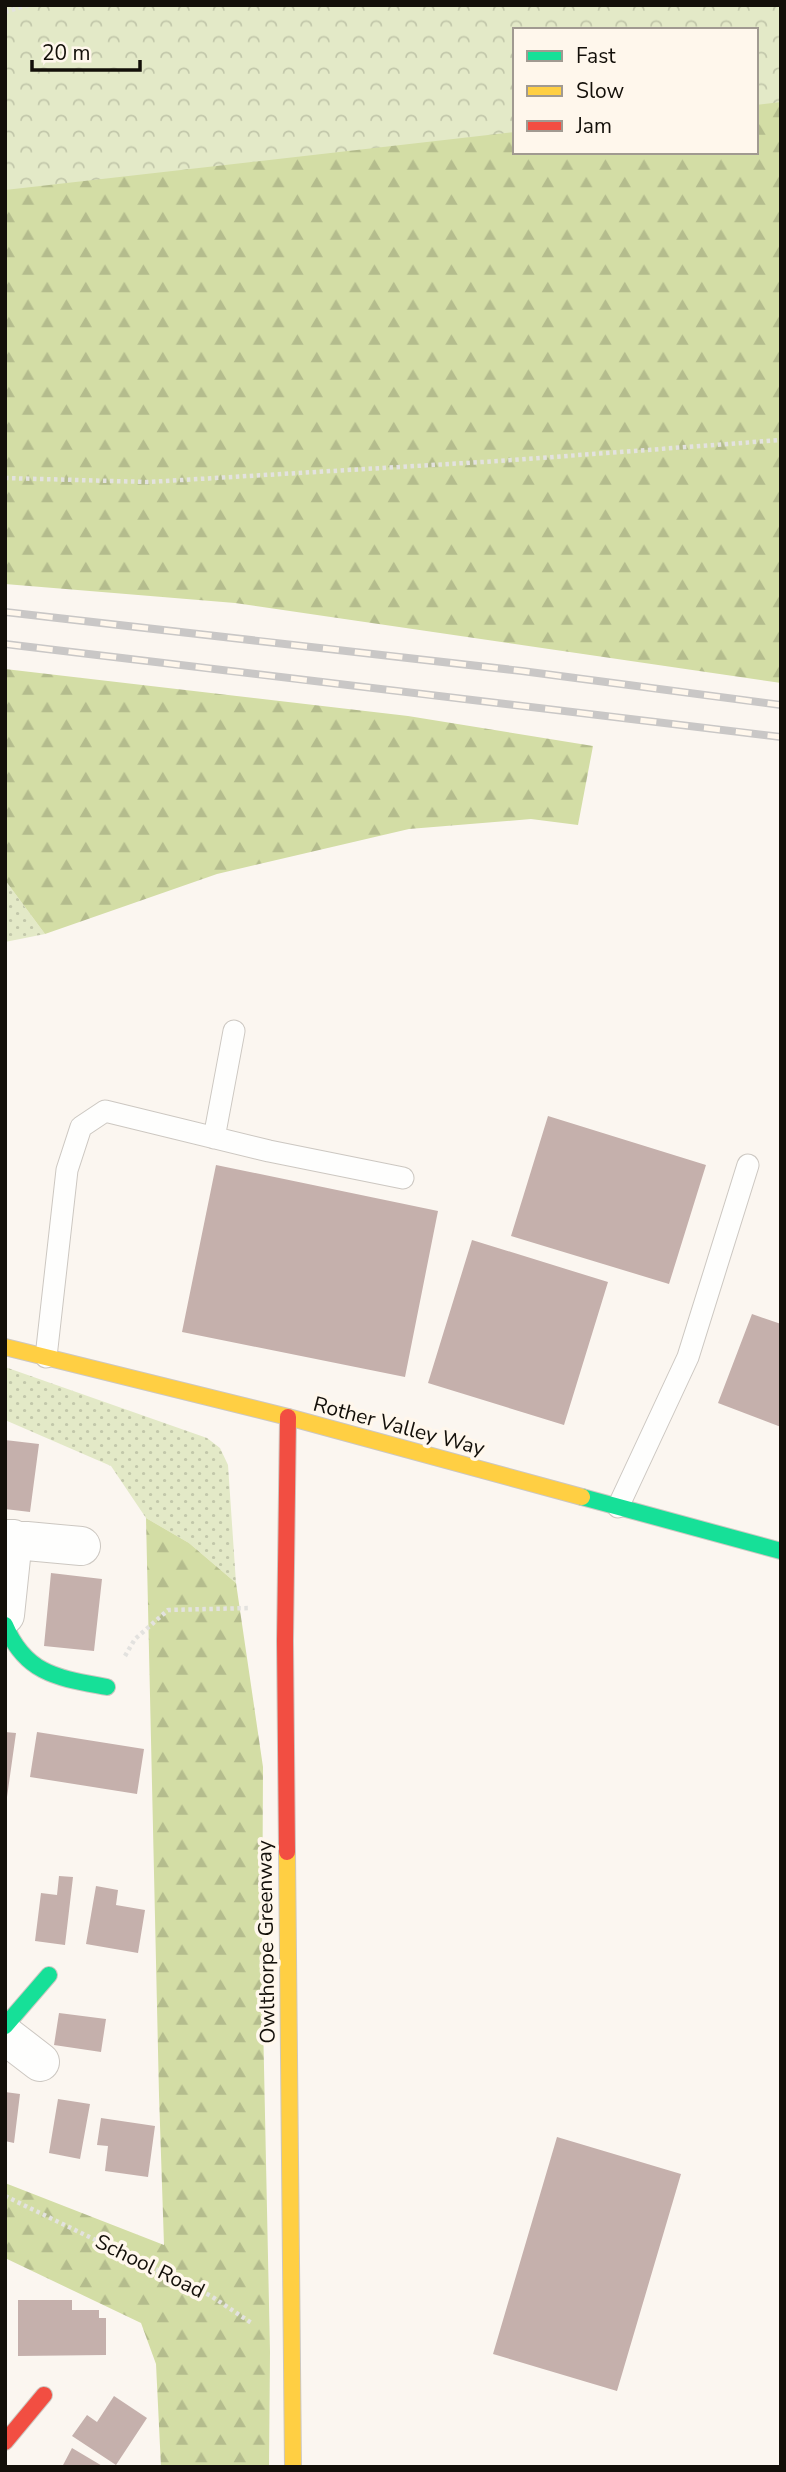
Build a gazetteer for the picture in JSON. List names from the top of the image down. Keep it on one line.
{"streets":{"street":["Rother Valley Way","Owlthorpe Greenway"],"path":["School Road"]},"crossings":[["Rother Valley Way","Owlthorpe Greenway"],["Owlthorpe Greenway","School Road"]],"legend":["Fast","Slow","Jam"],"scale_bar":"20 m"}
